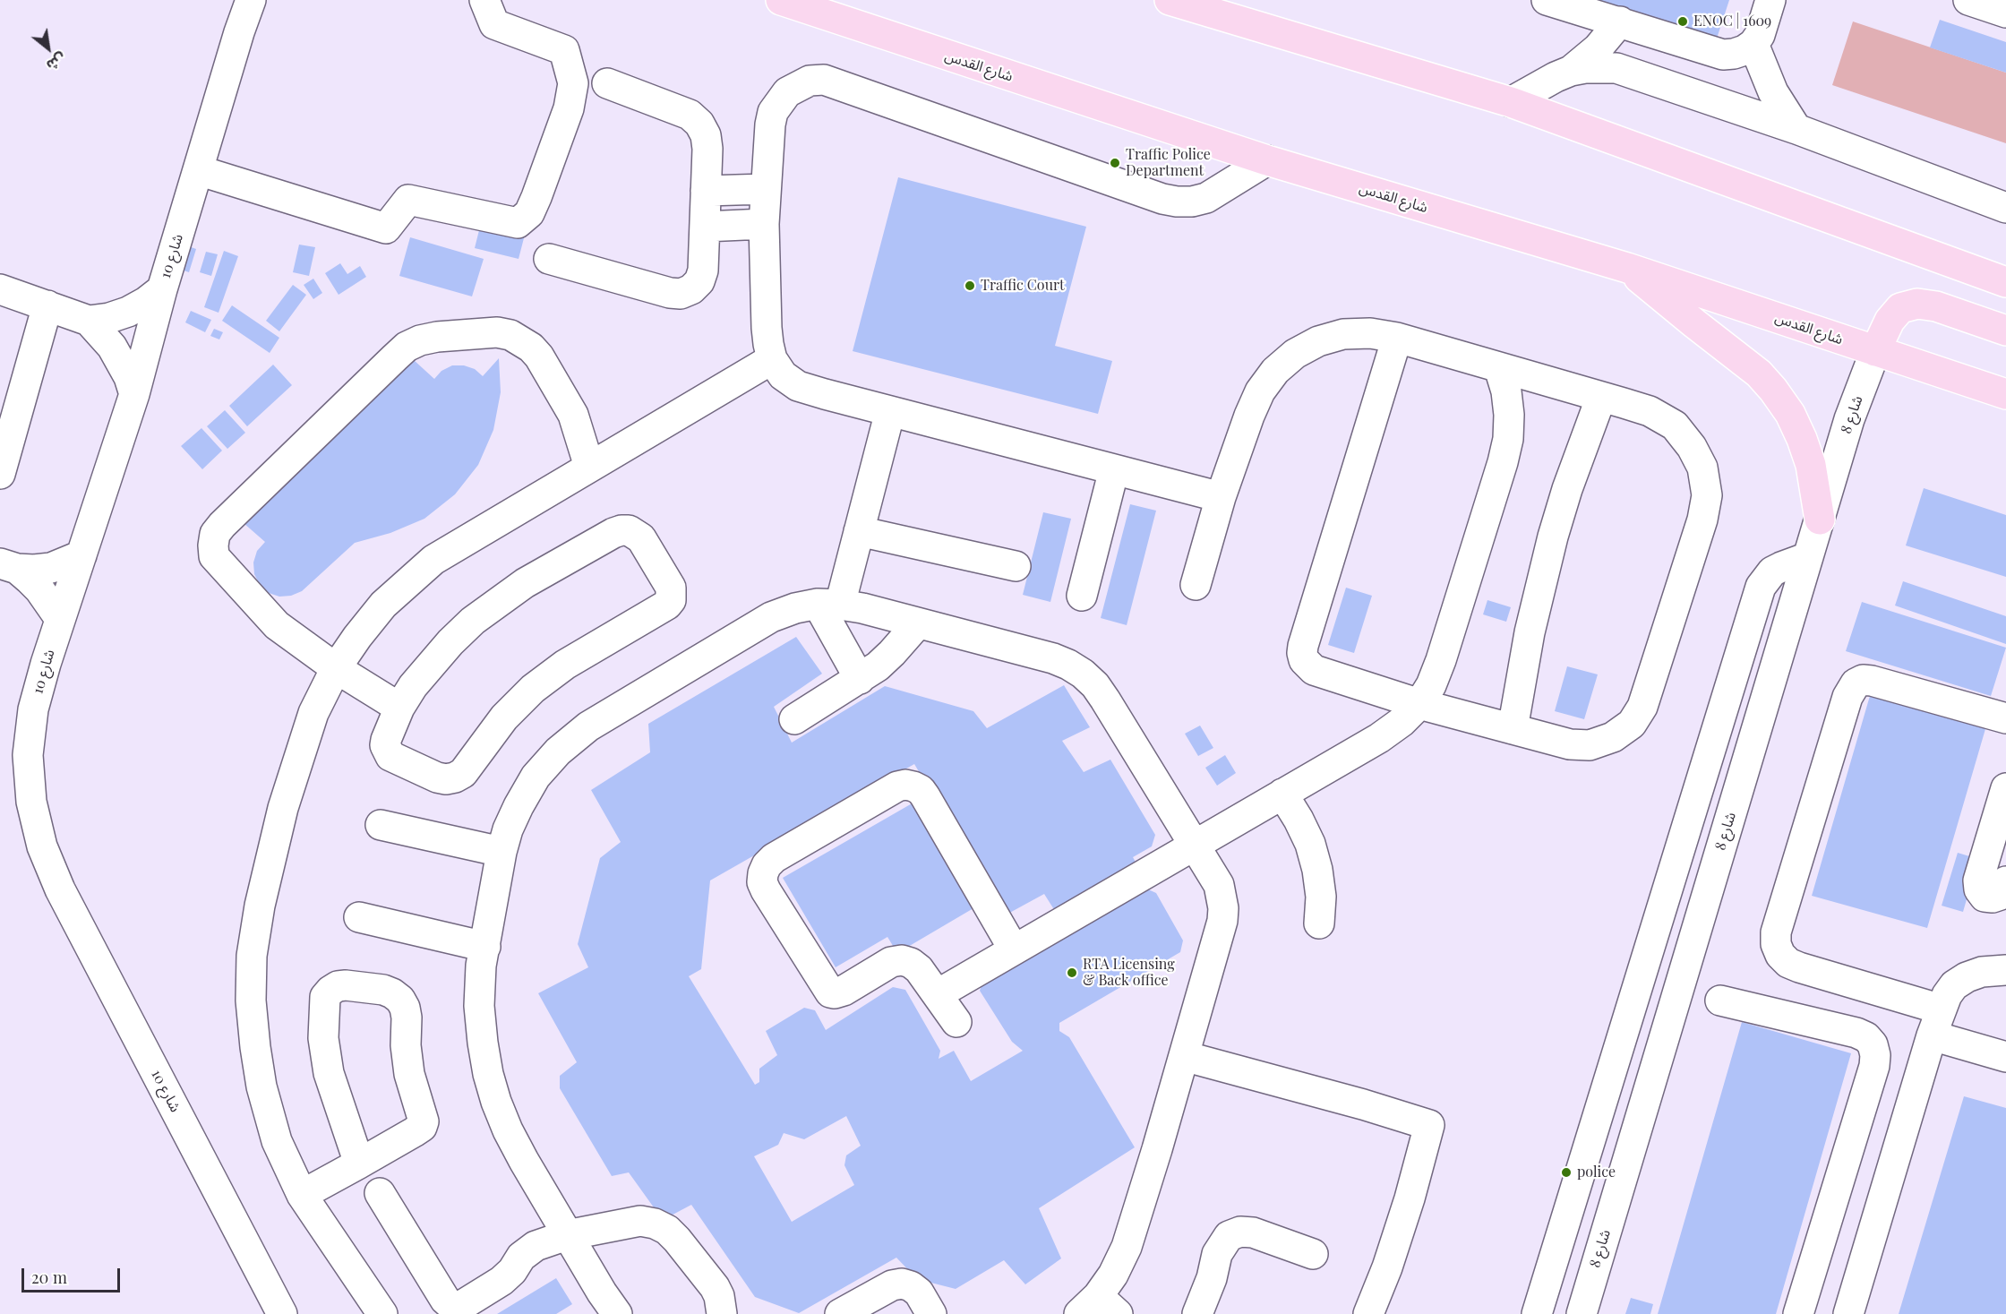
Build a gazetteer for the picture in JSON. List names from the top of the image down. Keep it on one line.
{"streets":{"main road":["شارع القدس"],"street":["شارع 10","شارع 8"]},"crossings":[["شارع القدس","شارع 8"]],"places":["ENOC | 1609","Traffic Police Department","Traffic Court","RTA Licensing & Back office","police"],"scale_bar":"20 m","north":"bottom right"}
